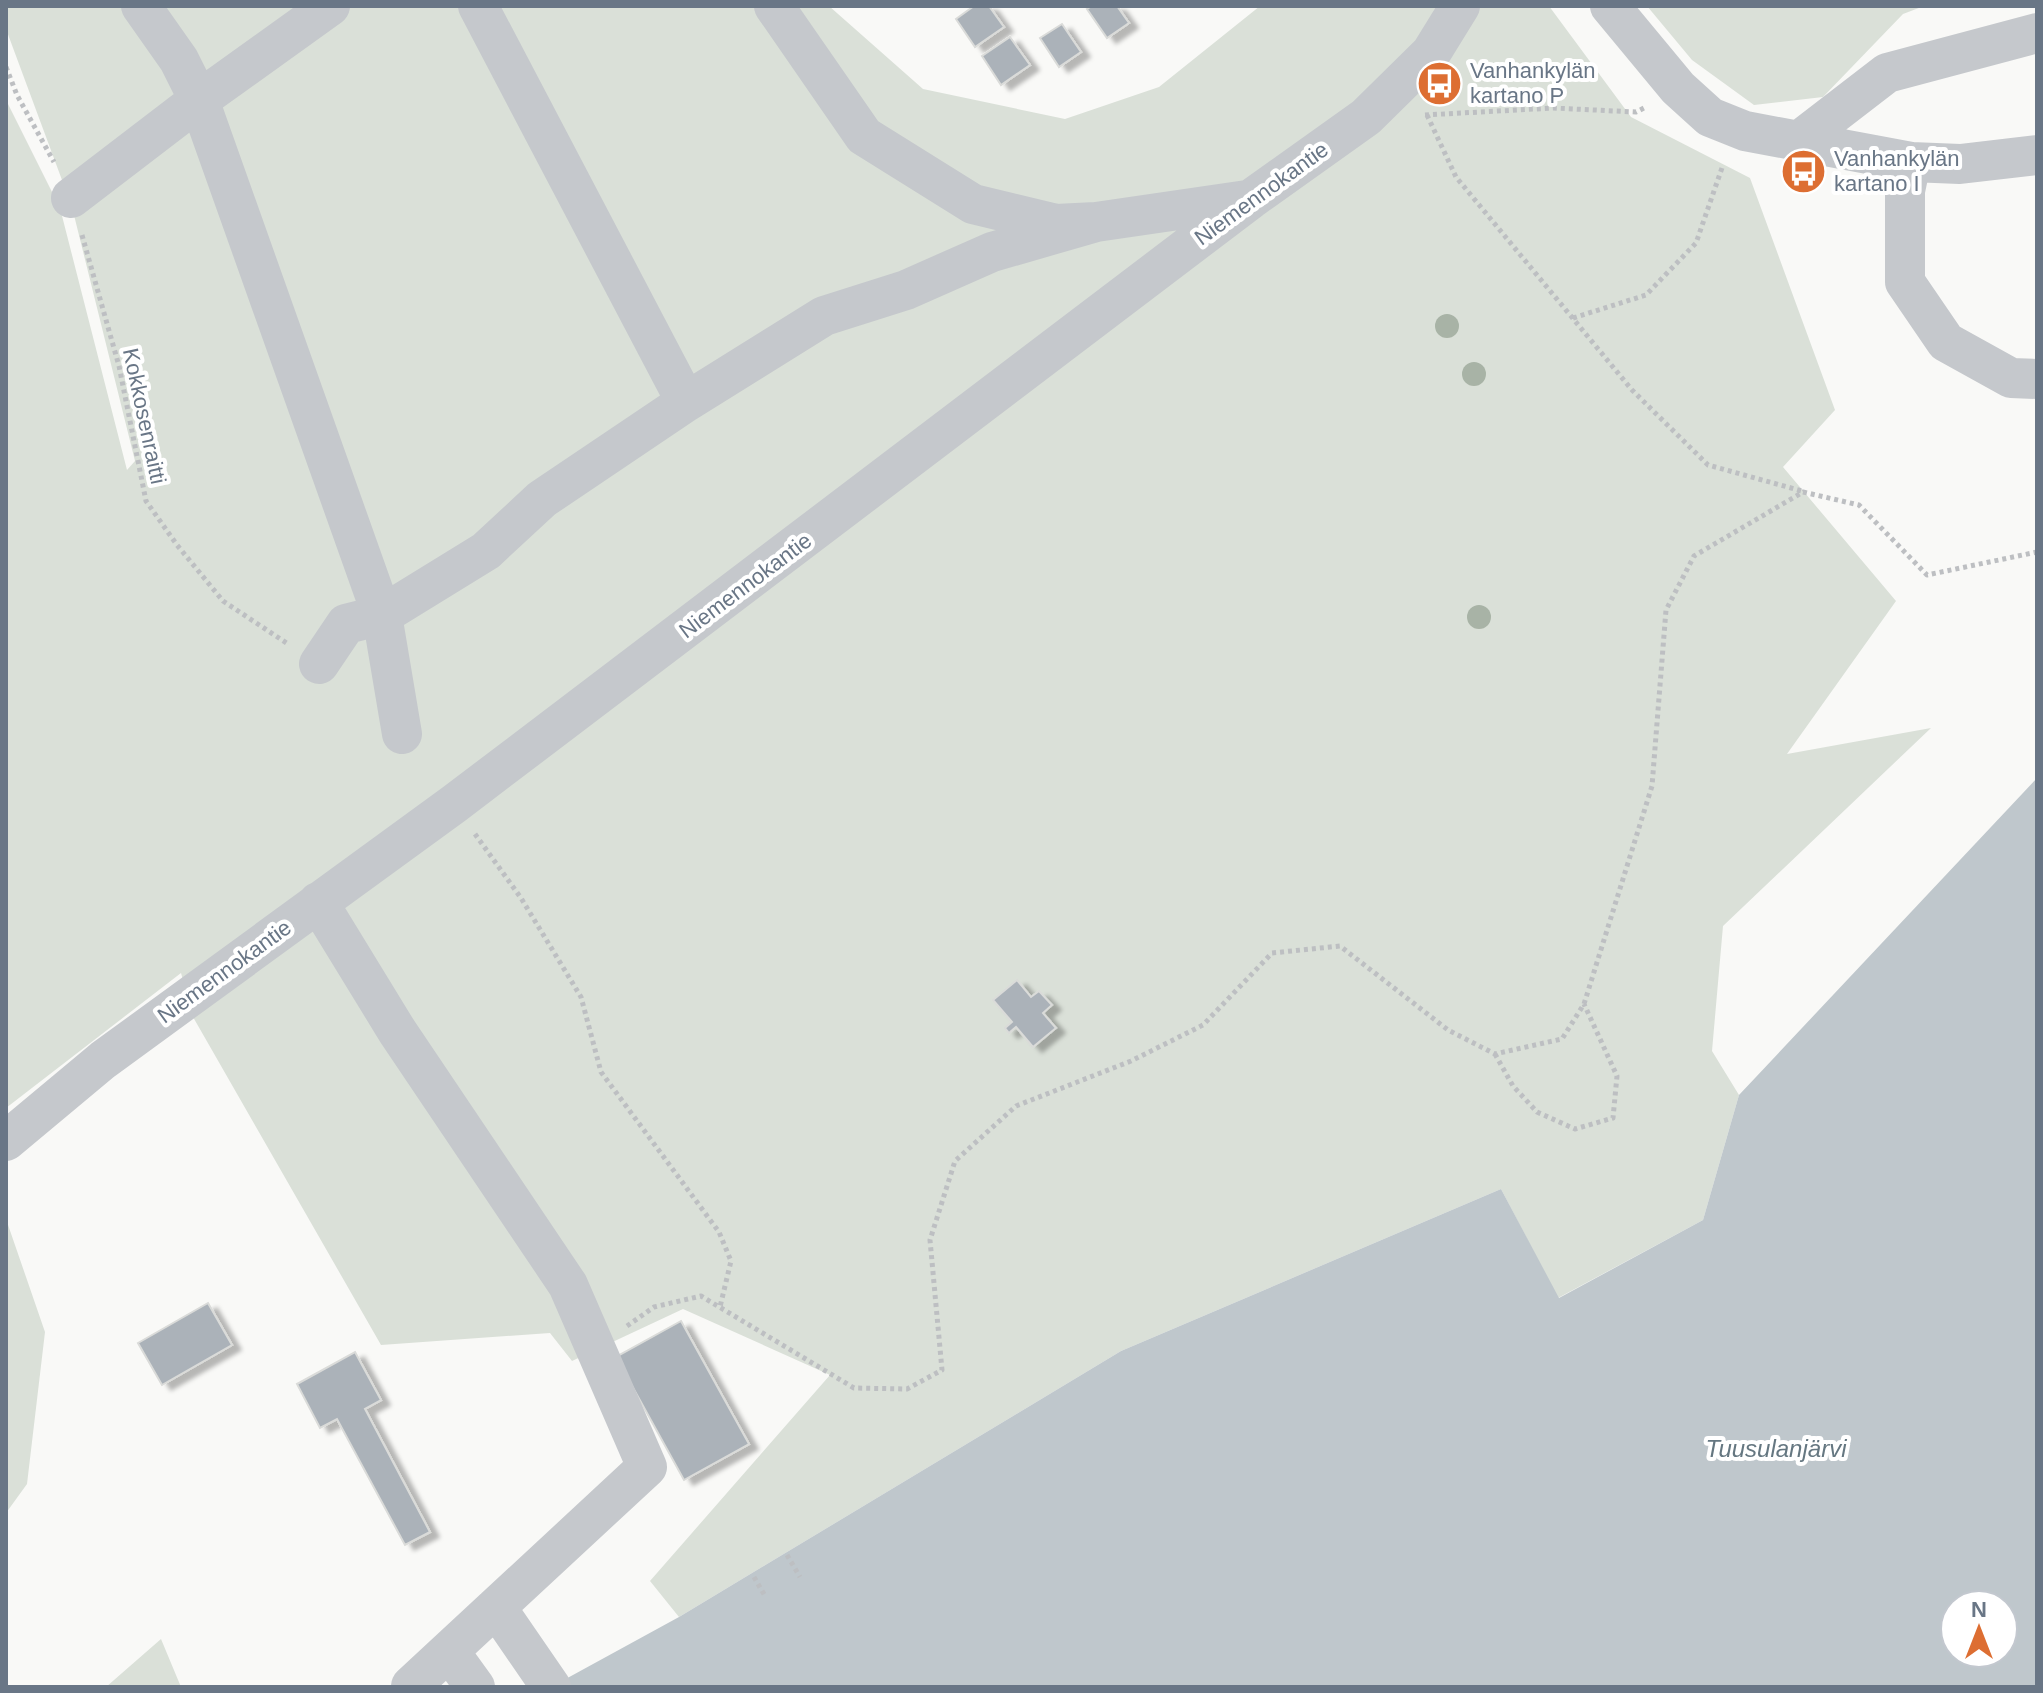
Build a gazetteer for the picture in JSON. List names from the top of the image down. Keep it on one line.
{"streets":{"street":["Niemennokantie"],"path":["Kokkosenraitti"]},"water":["Tuusulanjärvi"],"places":{"bus stop":["Vanhankylän kartano P","Vanhankylän kartano I"]},"north":"top"}
